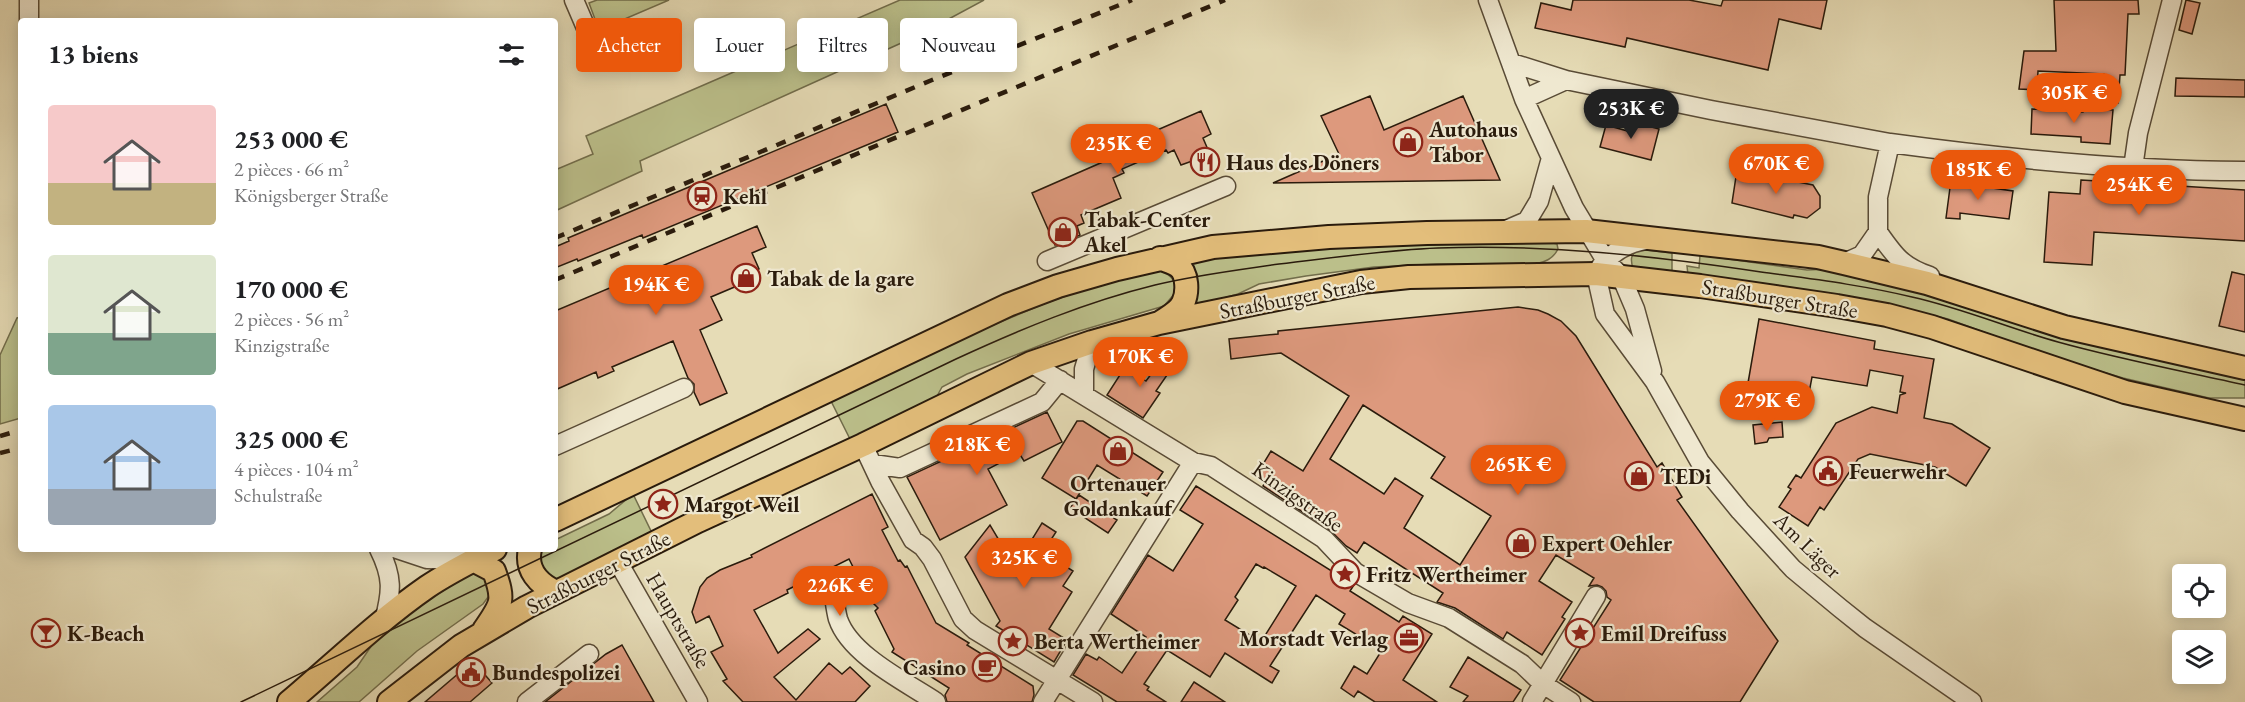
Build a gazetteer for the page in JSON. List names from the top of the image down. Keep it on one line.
{"streets":{"main road":["Straßburger Straße"],"street":["Kinzigstraße","Am Läger","Hauptstraße"]},"crossings":[["Straßburger Straße","Kinzigstraße"],["Straßburger Straße","Am Läger"],["Straßburger Straße","Hauptstraße"]],"places":{"shop":["Autohaus Tabor","Tabak-Center Akel","Tabak de la gare","Ortenauer Goldankauf","TEDi","Expert Oehler"],"restaurant":["Haus des Döners"],"station":["Kehl"],"public building":["Feuerwehr","Bundespolizei"],"place":["Margot Weil","Fritz Wertheimer","Emil Dreifuss","Berta Wertheimer"],"bar":["K-Beach"],"office":["Morstadt Verlag"],"cafe":["Casino"]},"page":{"chip":["Acheter","Louer","Filtres","Nouveau"],"heading":"13 biens","price":["305K €","253K €","235K €","670K €","185K €","254K €","194K €","170K €","279K €","218K €","265K €","325K €","226K €"],"list":[{"name":"253 000 €","note":"2 pièces · 66 m² · Königsberger Straße"},{"name":"170 000 €","note":"2 pièces · 56 m² · Kinzigstraße"},{"name":"325 000 €","note":"4 pièces · 104 m² · Schulstraße"}]}}
